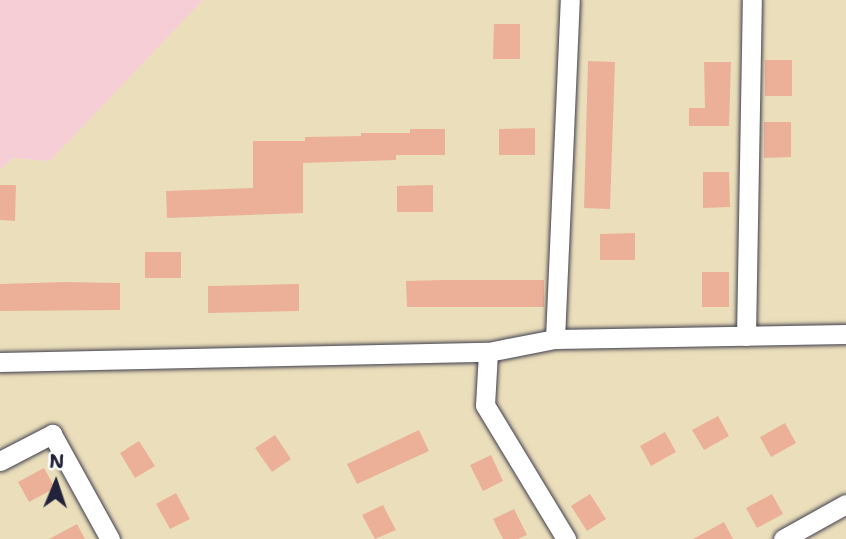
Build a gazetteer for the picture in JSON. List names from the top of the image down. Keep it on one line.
{"north":"top"}
